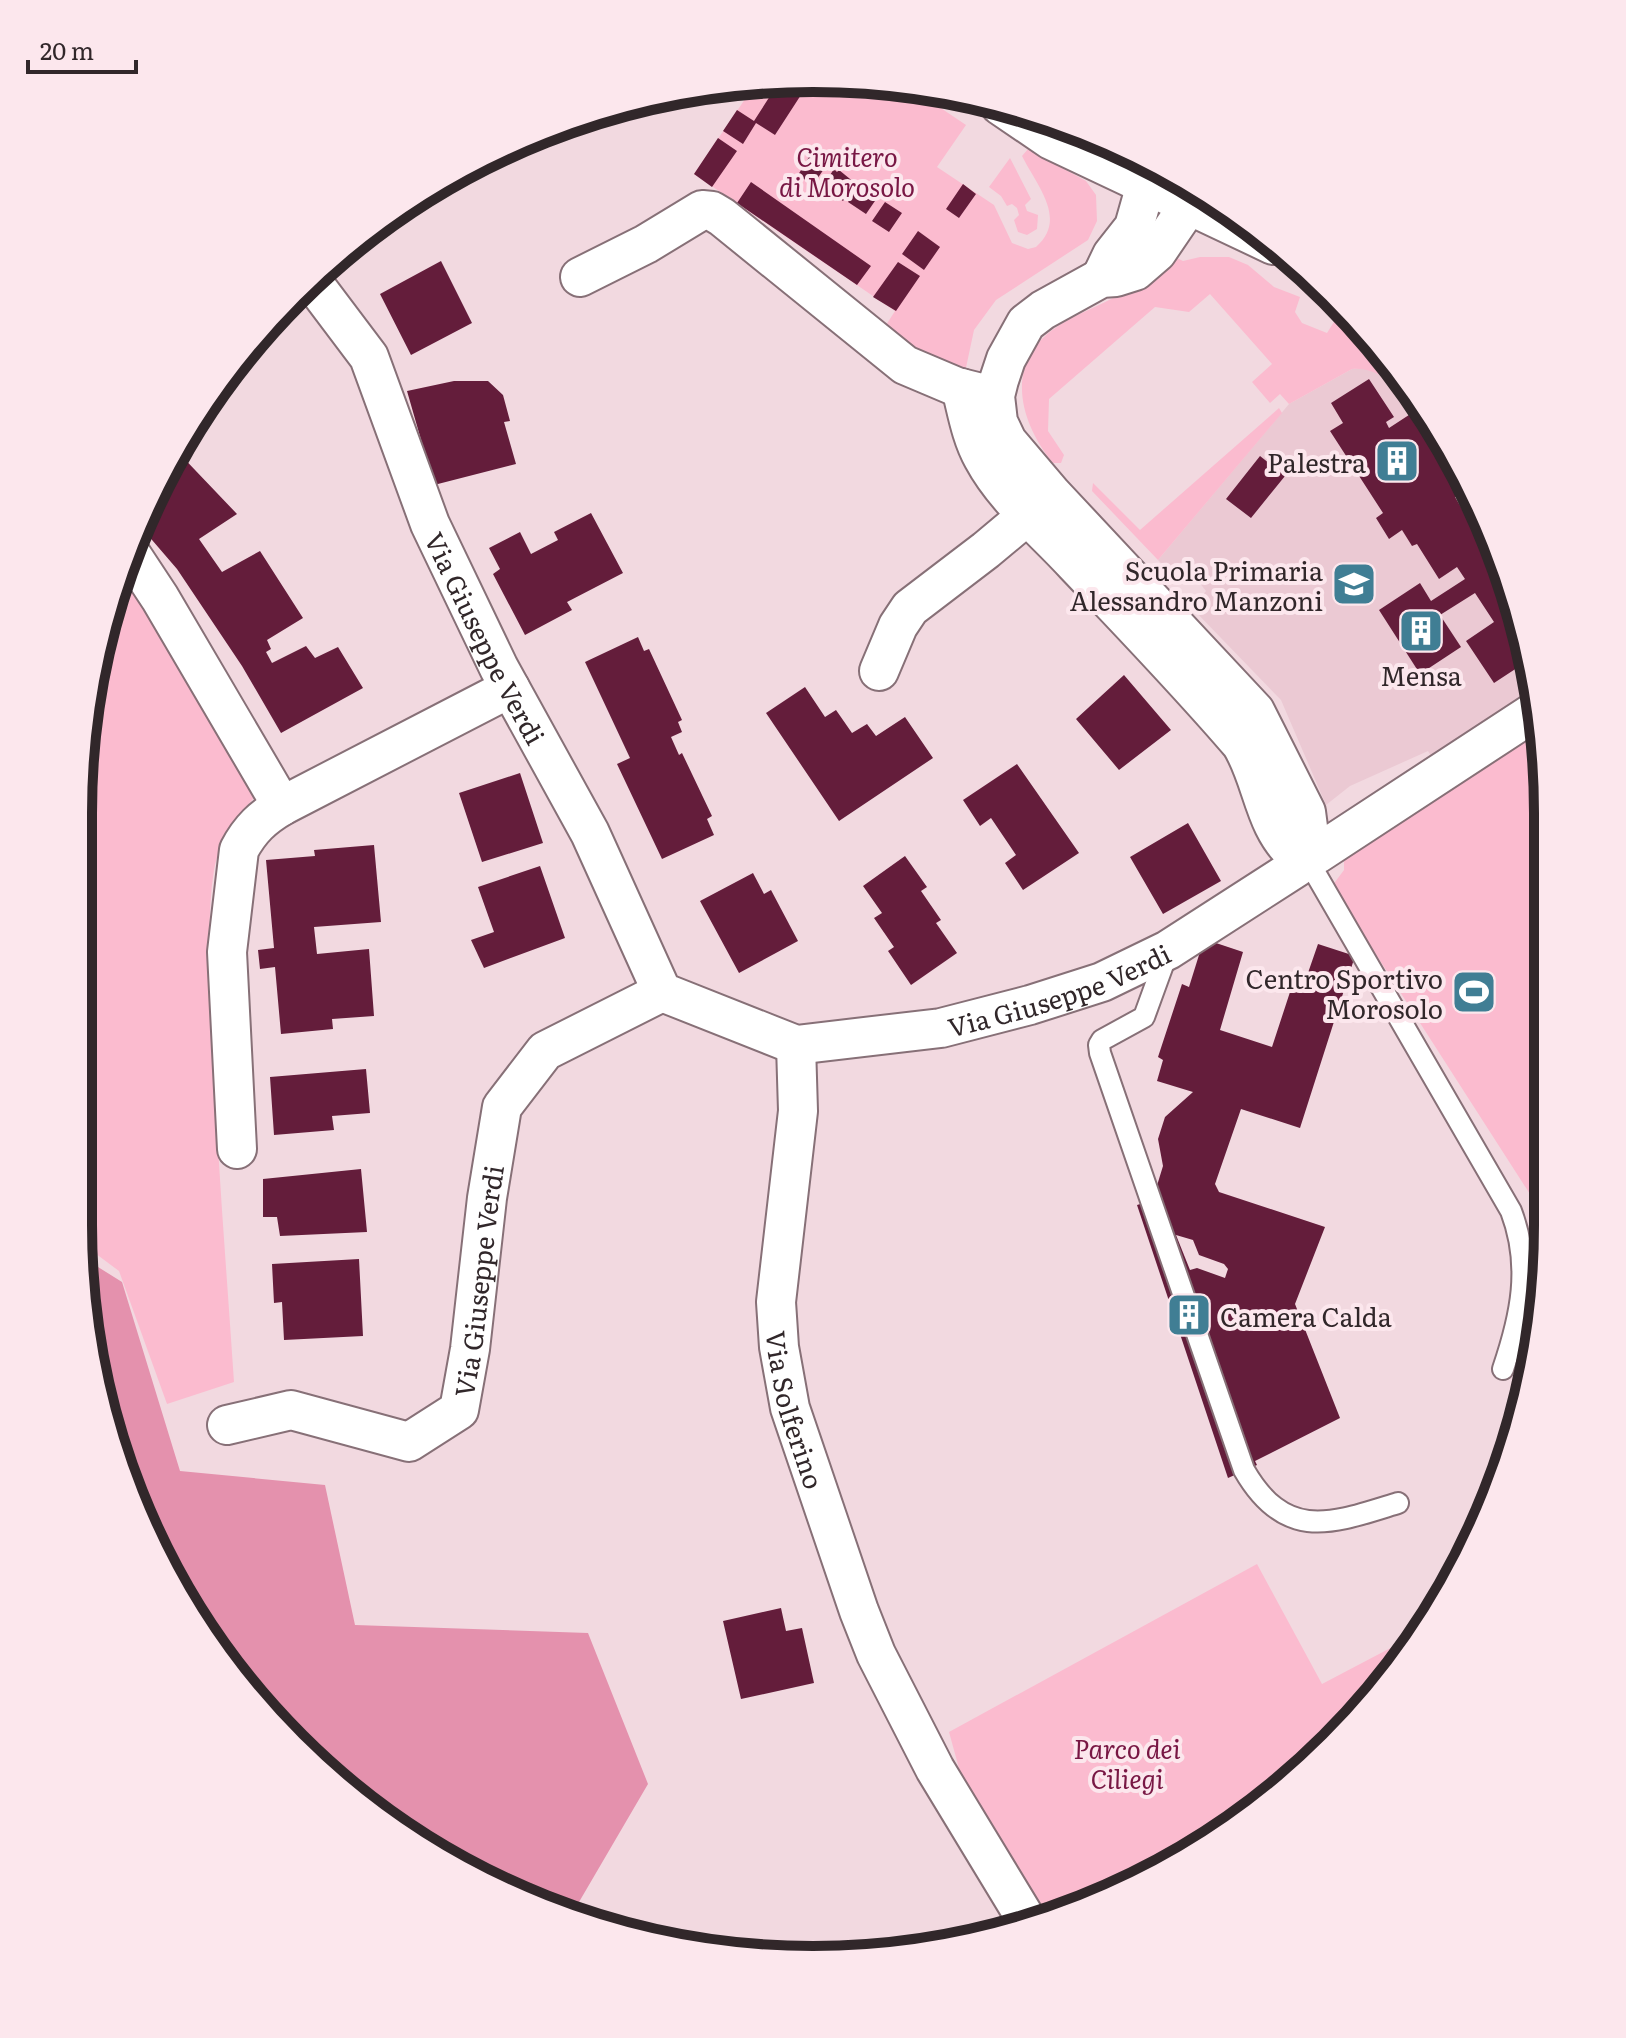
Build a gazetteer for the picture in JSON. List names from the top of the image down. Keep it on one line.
{"streets":{"street":["Via Giuseppe Verdi","Via Solferino"]},"crossings":[["Via Giuseppe Verdi","Via Solferino"]],"parks":["Cimitero di Morosolo","Parco dei Ciliegi"],"places":{"building":["Palestra","Mensa","Camera Calda"],"school or university":["Scuola Primaria Alessandro Manzoni"],"sports":["Centro Sportivo Morosolo"]},"scale_bar":"20 m"}
